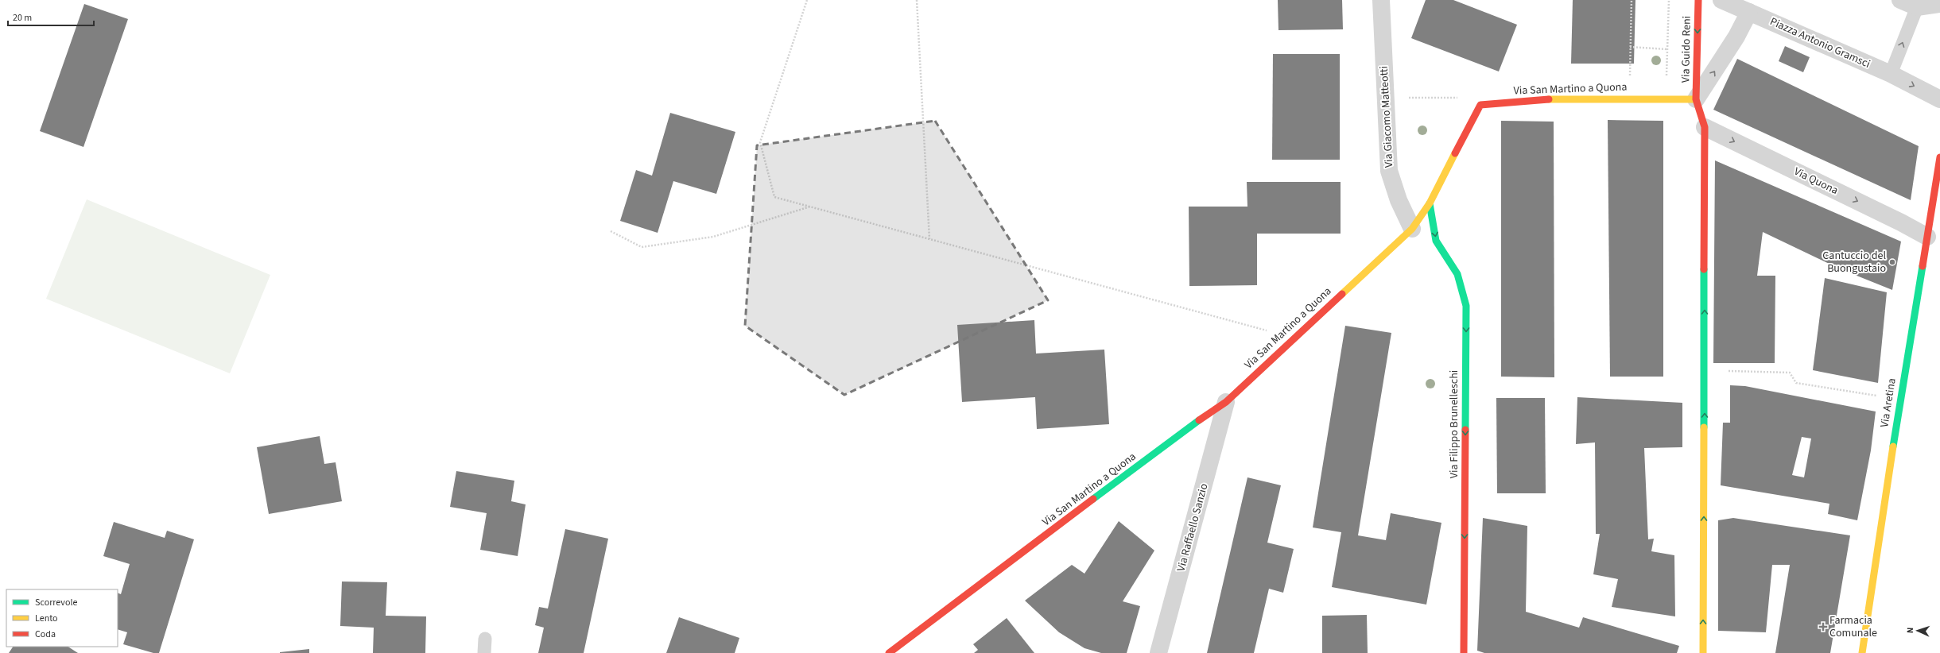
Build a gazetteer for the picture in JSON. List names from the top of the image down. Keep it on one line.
{"streets":{"street":["Piazza Antonio Gramsci","Via Guido Reni","Via San Martino a Quona","Via Giacomo Matteotti","Via Quona","Via Aretina","Via Filippo Brunelleschi","Via Raffaello Sanzio"]},"crossings":[["Via Guido Reni","Via San Martino a Quona"],["Via Guido Reni","Via Quona"],["Via San Martino a Quona","Via Giacomo Matteotti"],["Via San Martino a Quona","Via Filippo Brunelleschi"],["Via San Martino a Quona","Via Raffaello Sanzio"],["Via Quona","Via Aretina"]],"one_way":["Via Quona","Via Filippo Brunelleschi"],"places":{"other":["Cantuccio del Buongustaio"],"health":["Farmacia Comunale"]},"legend":["Scorrevole","Lento","Coda"],"scale_bar":"20 m","north":"left"}
